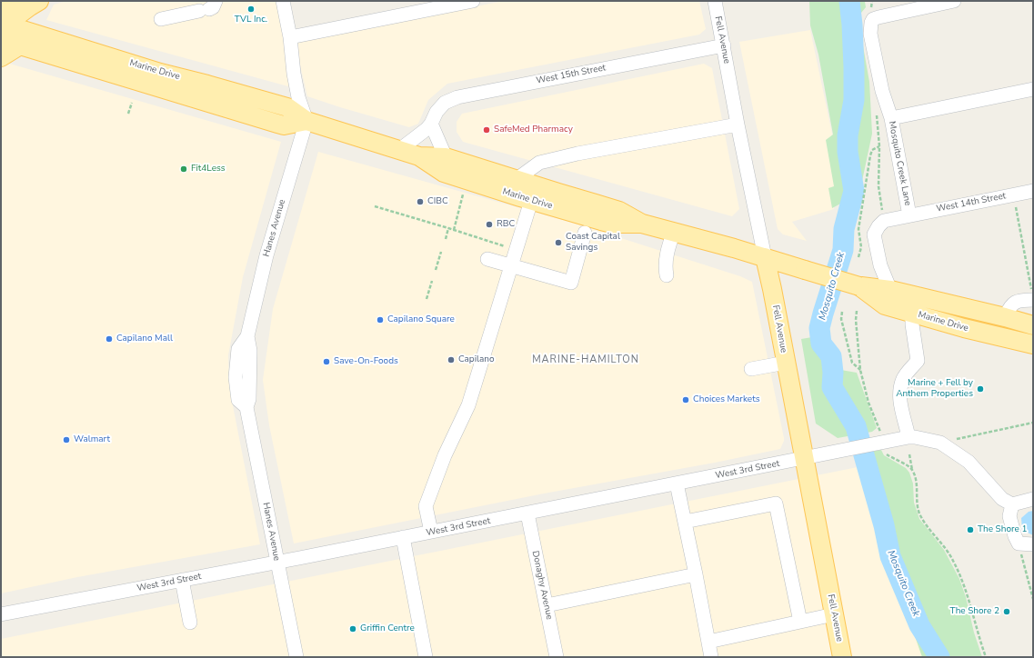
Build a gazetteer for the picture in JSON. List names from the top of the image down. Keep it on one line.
{"streets":{"main road":["Fell Avenue","Marine Drive"],"street":["West 15th Street","Mosquito Creek Lane","West 14th Street","Hanes Avenue","West 3rd Street","Donaghy Avenue"]},"crossings":[["Fell Avenue","Marine Drive"],["Fell Avenue","West 15th Street"],["Fell Avenue","West 3rd Street"],["Marine Drive","West 15th Street"],["Marine Drive","Mosquito Creek Lane"],["Marine Drive","Hanes Avenue"],["Mosquito Creek Lane","West 14th Street"],["Hanes Avenue","West 3rd Street"],["West 3rd Street","Donaghy Avenue"]],"districts":["MARINE-HAMILTON"],"water":["Mosquito Creek"],"places":["TVL Inc.","SafeMed Pharmacy","Fit4Less","CIBC","RBC","Coast Capital Savings","Capilano Square","Capilano Mall","Capilano","Save-On-Foods","Marine + Fell by Anthem Properties","Choices Markets","Walmart","The Shore 1","The Shore 2","Griffin Centre"]}
